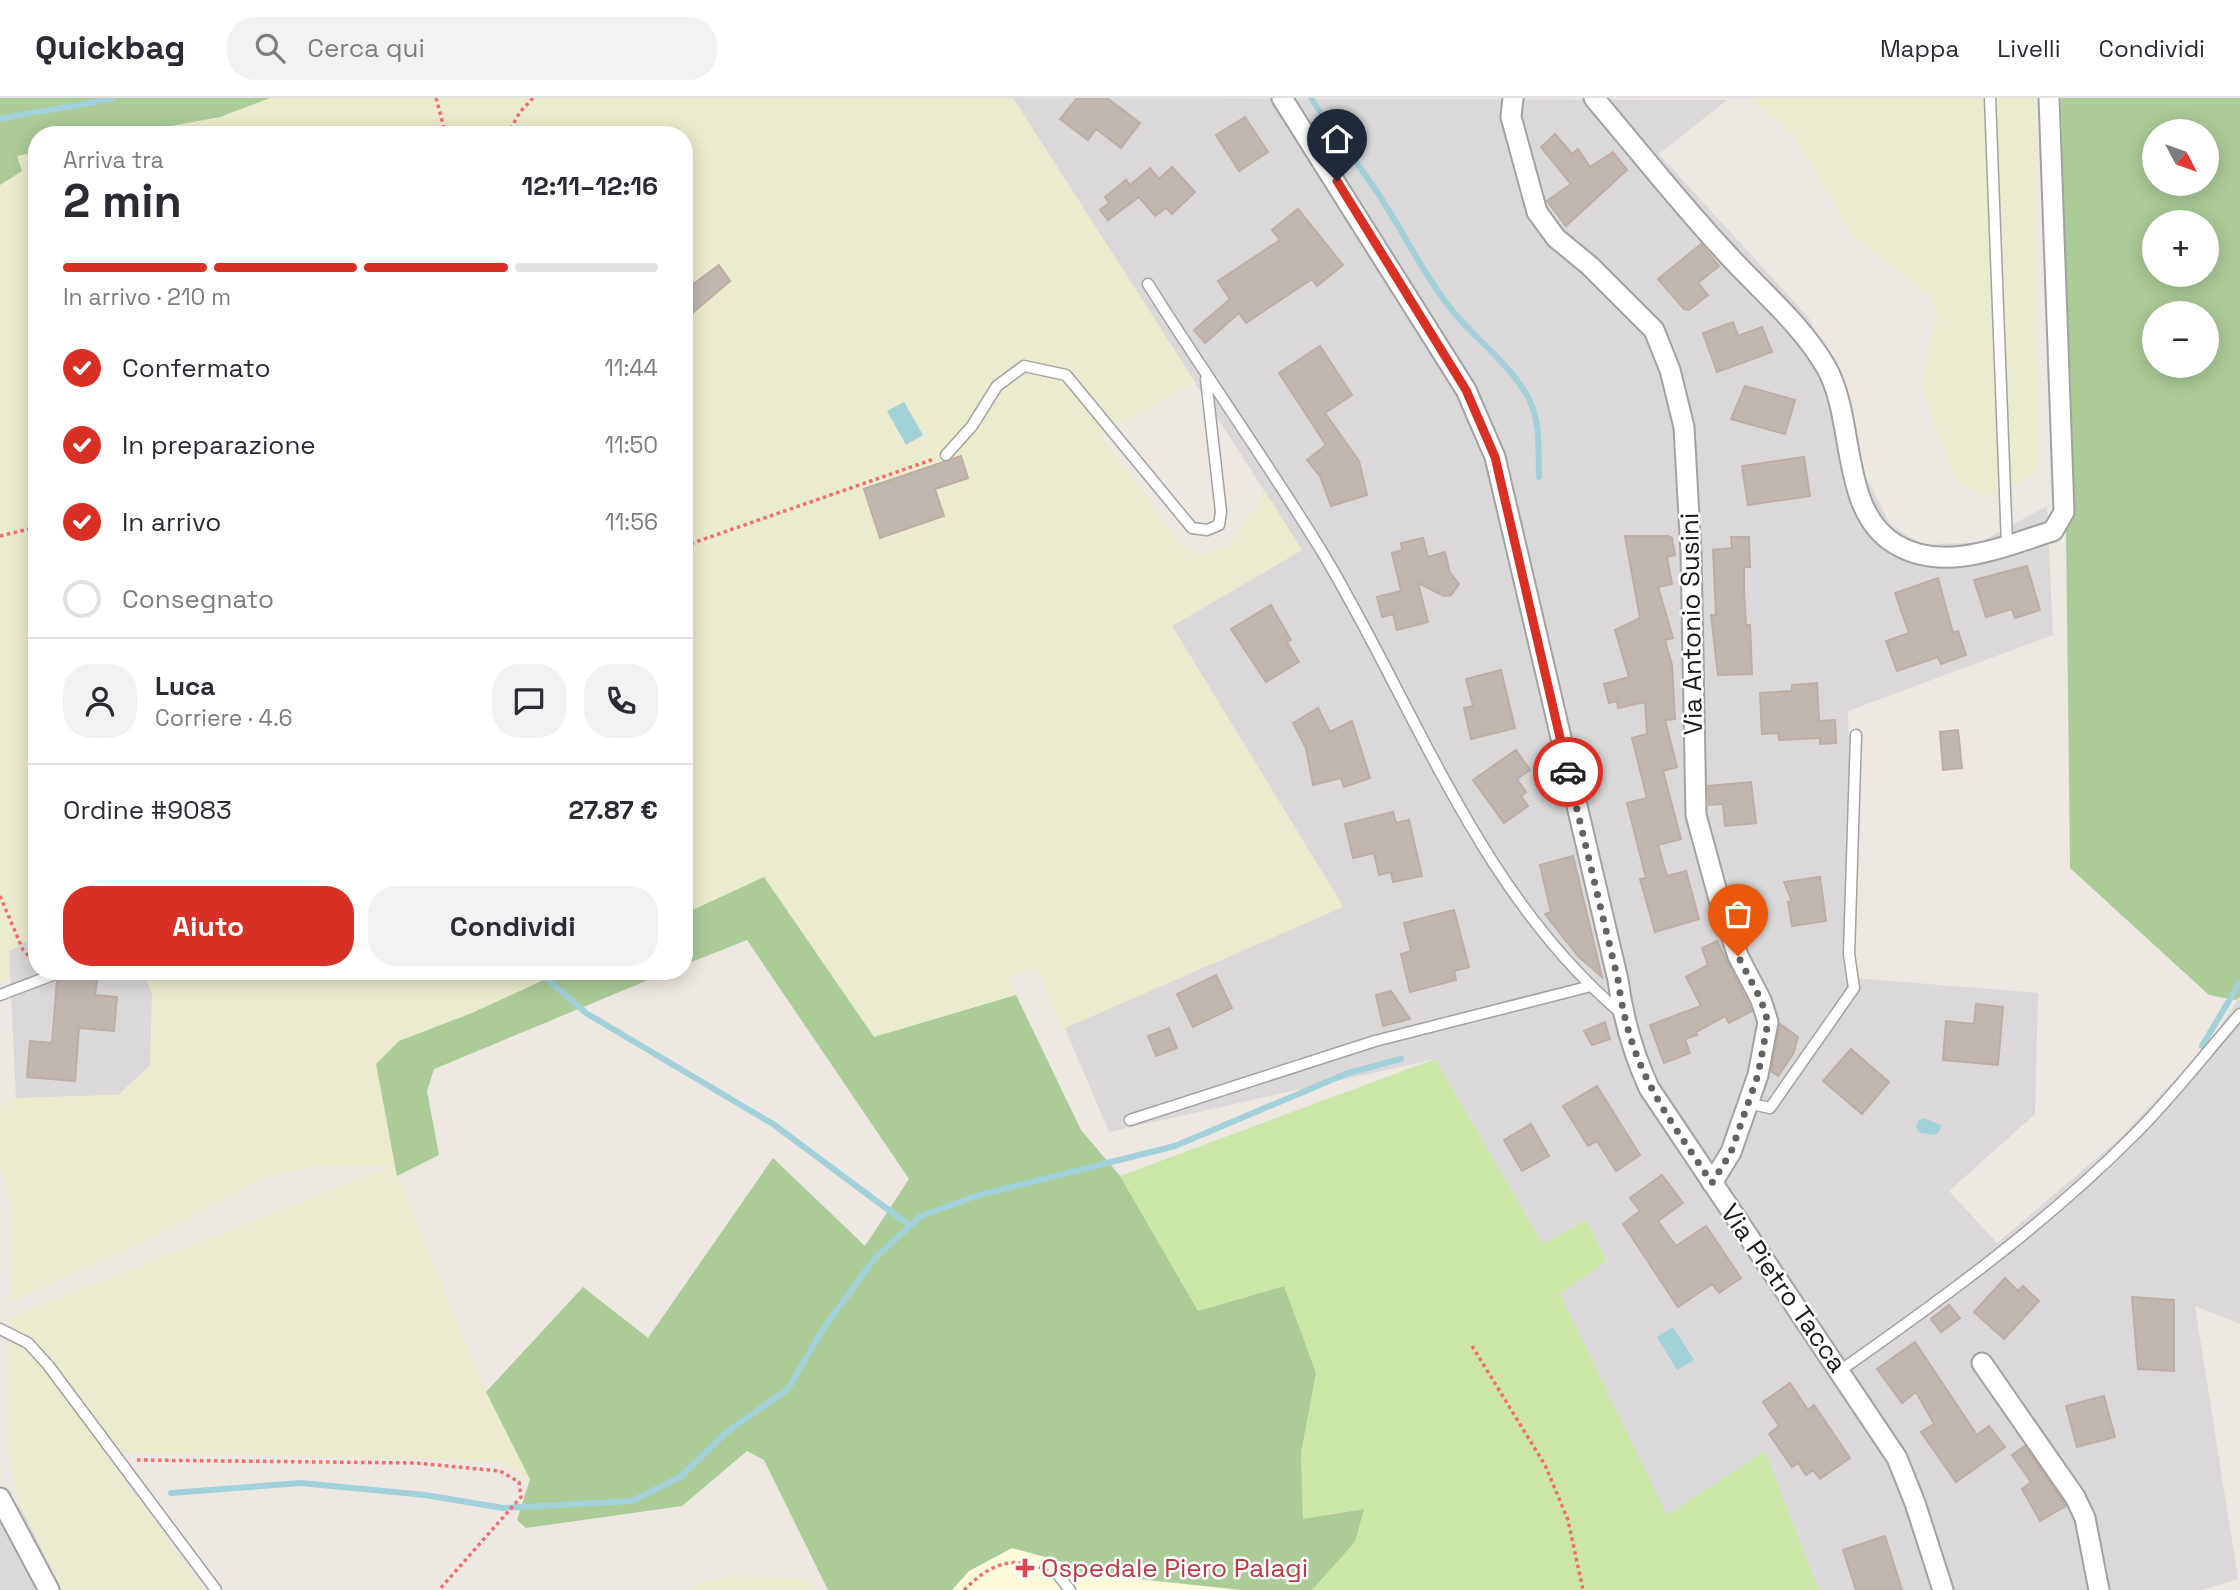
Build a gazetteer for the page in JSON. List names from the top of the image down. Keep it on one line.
{"streets":{"street":["Via Antonio Susini","Via Pietro Tacca"]},"crossings":[["Via Antonio Susini","Via Pietro Tacca"]],"places":{"health":["Ospedale Piero Palagi"]},"north":"bottom right","page":{"header":"Quickbag","search":"Cerca qui","nav":["Mappa","Livelli","Condividi"],"map_buttons":["+","−"],"heading":["2 min","Arriva tra","12:11–12:16"],"panel":["Luca","Corriere · 4.6","Ordine #9083","27.87 €"],"bar":"In arrivo · 210 m","list":[["Confermato","11:44"],["In preparazione","11:50"],["In arrivo","11:56"],"Consegnato"],"buttons":["Aiuto","Condividi"]}}
